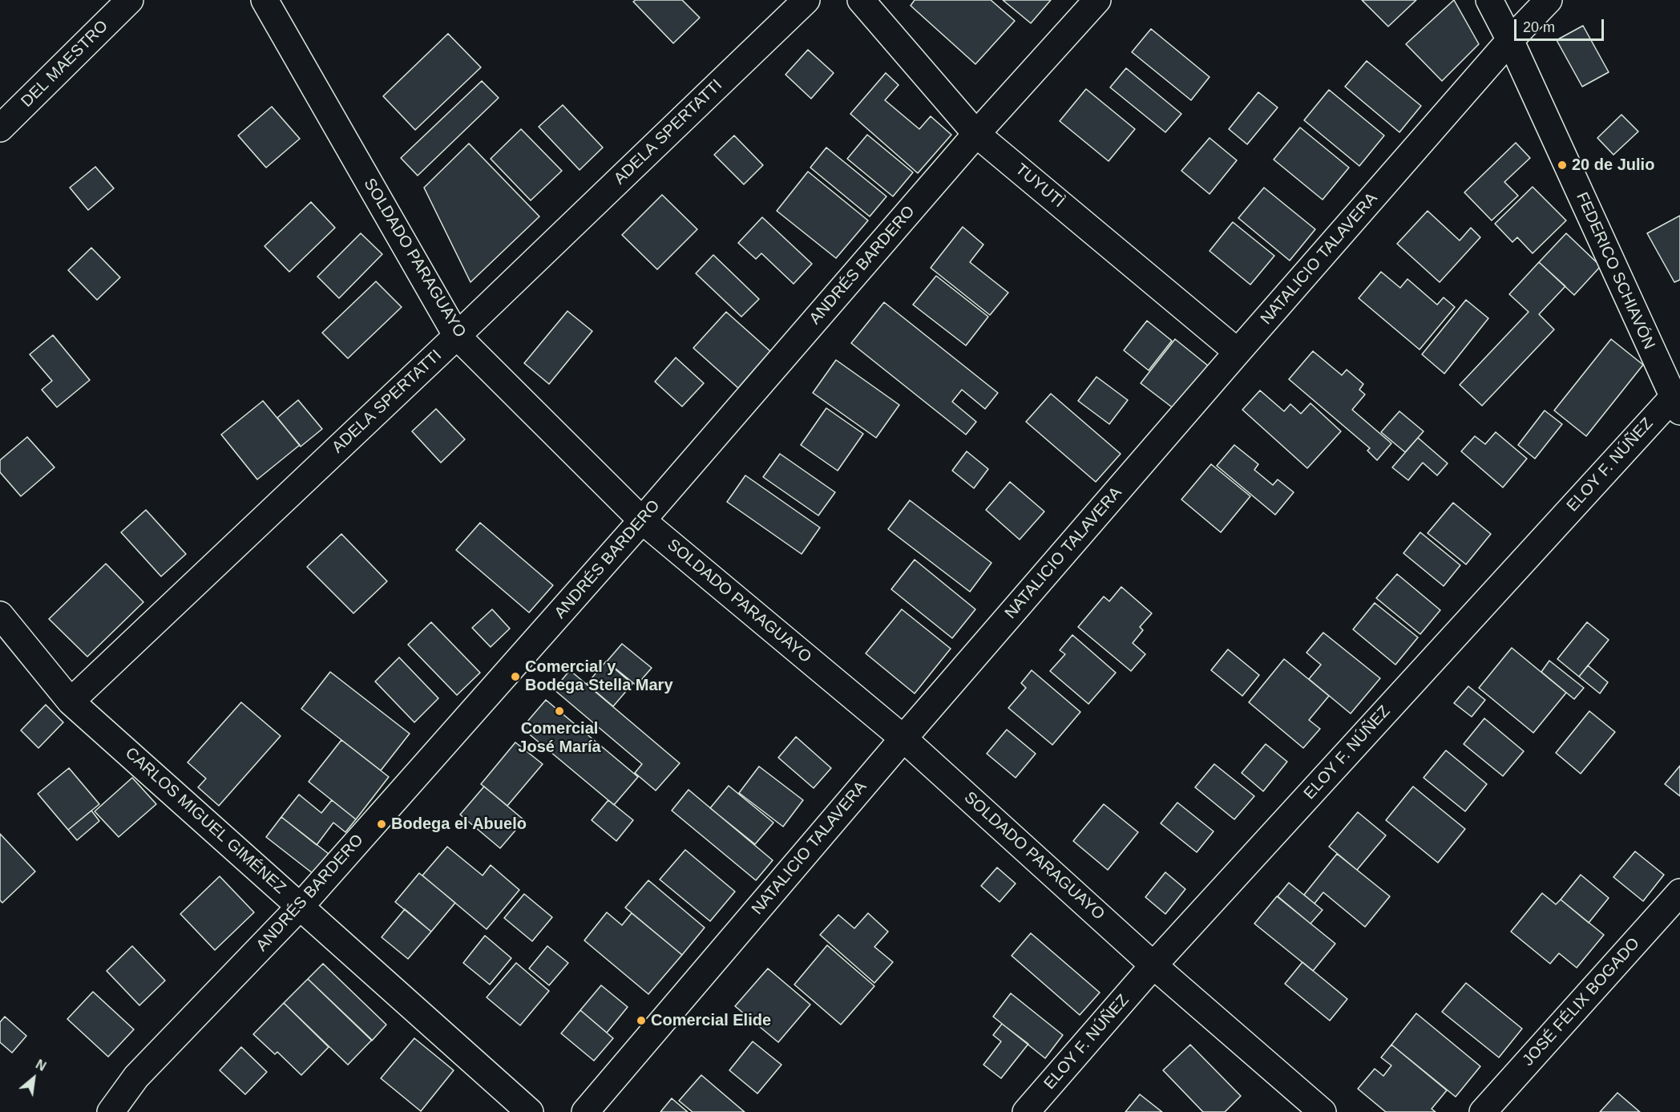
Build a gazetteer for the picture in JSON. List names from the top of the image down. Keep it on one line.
{"streets":{"street":["DEL MAESTRO","ADELA SPERTATTI","TUYUTÌ","SOLDADO PARAGUAYO","NATALICIO TALAVERA","ANDRÉS BARDERO","FEDERICO SCHIAVÓN","ELOY F. NÚÑEZ","CARLOS MIGUEL GIMÉNEZ","JOSÉ FÉLIX BOGADO"]},"crossings":[["ADELA SPERTATTI","SOLDADO PARAGUAYO"],["ADELA SPERTATTI","CARLOS MIGUEL GIMÉNEZ"],["TUYUTÌ","NATALICIO TALAVERA"],["TUYUTÌ","ANDRÉS BARDERO"],["SOLDADO PARAGUAYO","NATALICIO TALAVERA"],["SOLDADO PARAGUAYO","ANDRÉS BARDERO"],["SOLDADO PARAGUAYO","ELOY F. NÚÑEZ"],["NATALICIO TALAVERA","FEDERICO SCHIAVÓN"],["ANDRÉS BARDERO","CARLOS MIGUEL GIMÉNEZ"],["FEDERICO SCHIAVÓN","ELOY F. NÚÑEZ"]],"places":["20 de Julio","Comercial y Bodega Stella Mary","Comercial José María","Bodega el Abuelo","Comercial Elide"],"scale_bar":"20 m","north":"top right"}
